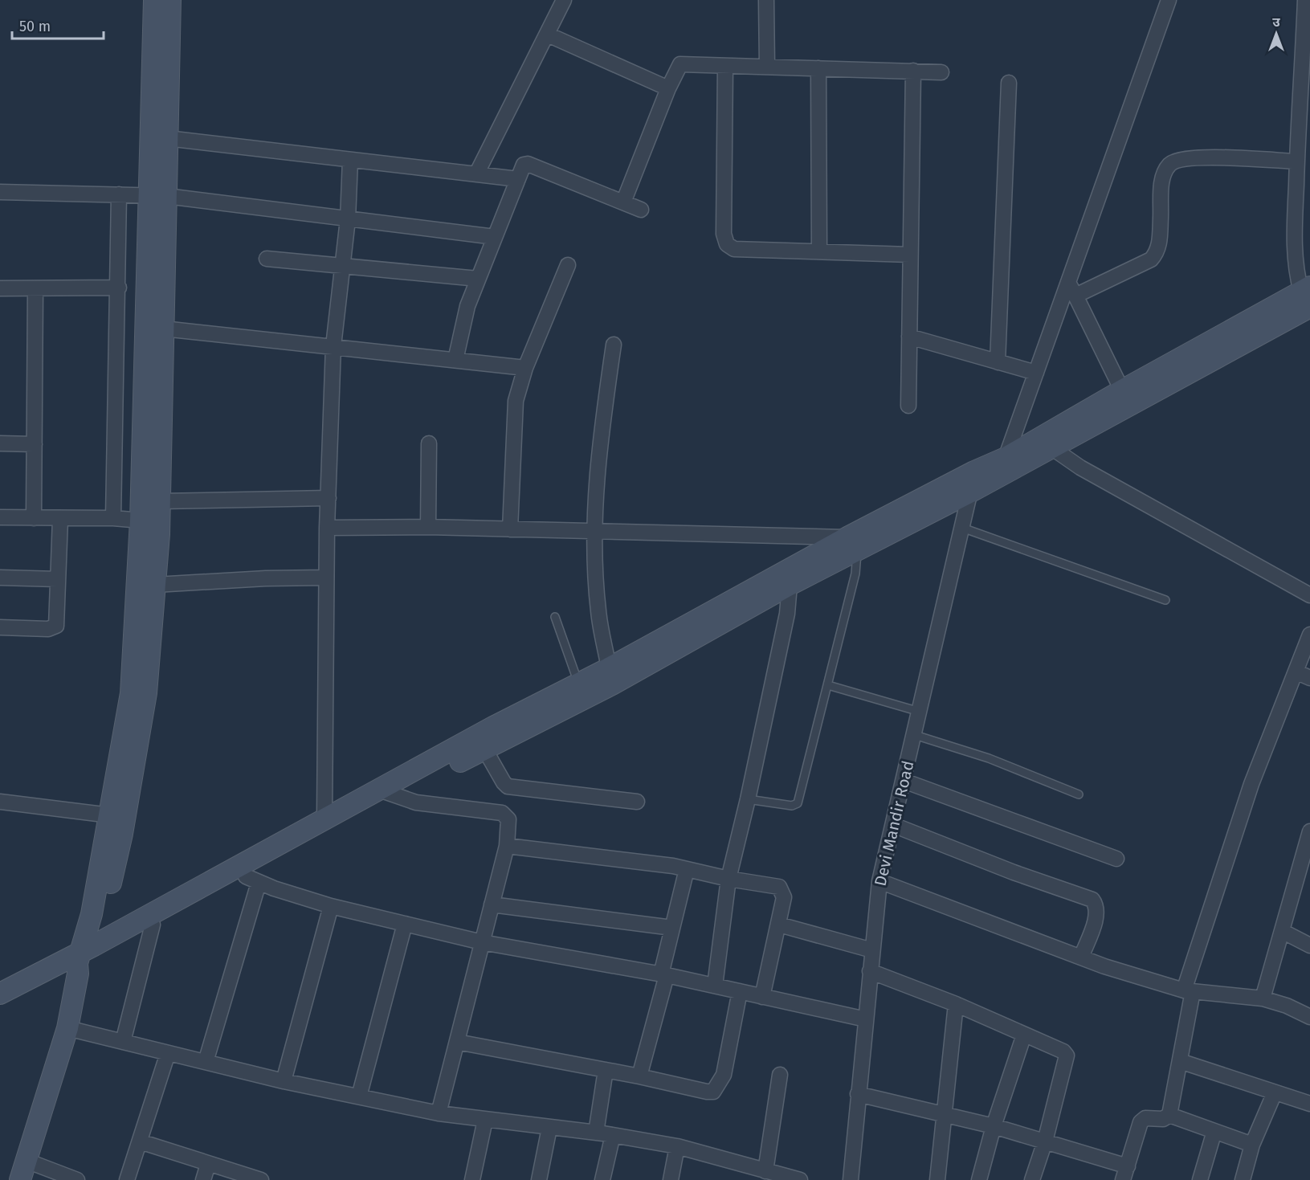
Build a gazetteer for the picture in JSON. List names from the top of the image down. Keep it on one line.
{"streets":{"street":["Devi Mandir Road"]},"scale_bar":"50 m","north":"top"}
